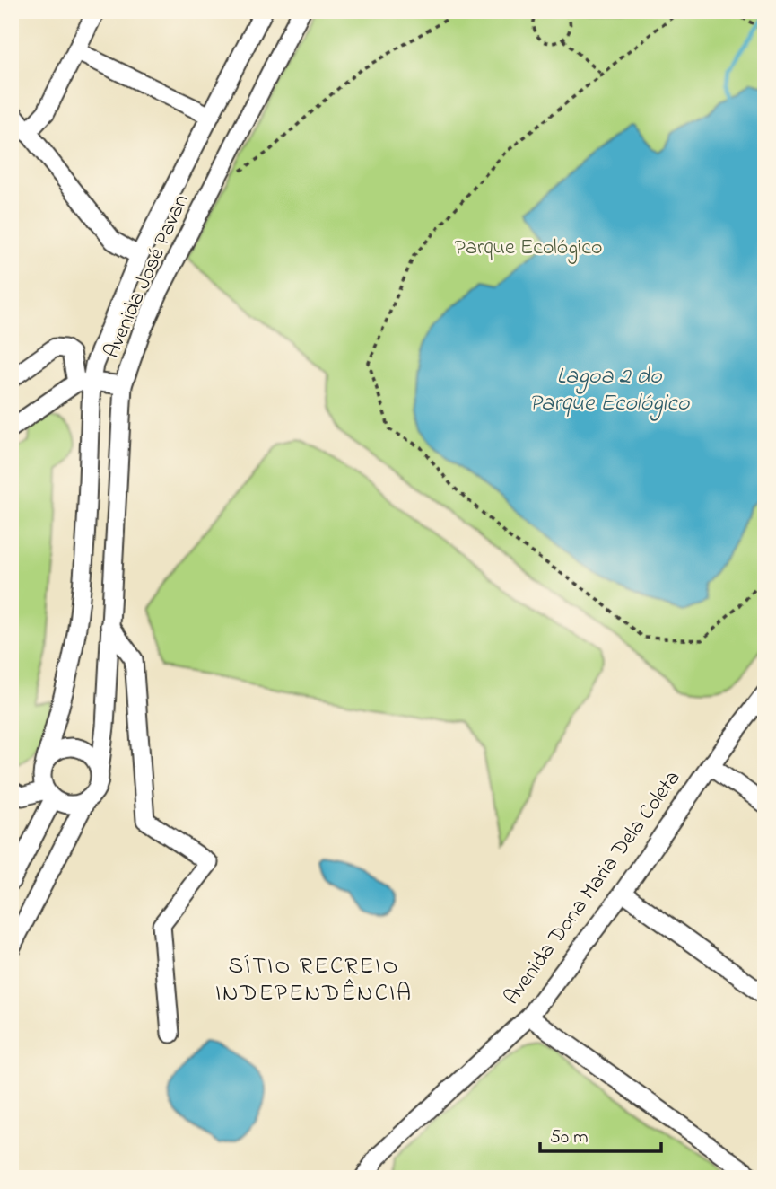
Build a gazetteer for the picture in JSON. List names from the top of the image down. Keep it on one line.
{"streets":{"street":["Avenida José Pavan","Avenida Dona Maria Dela Coleta"]},"districts":["SÍTIO RECREIO INDEPENDÊNCIA"],"water":["Lagoa 2 do Parque Ecológico"],"parks":["Parque Ecológico"],"scale_bar":"50 m"}
